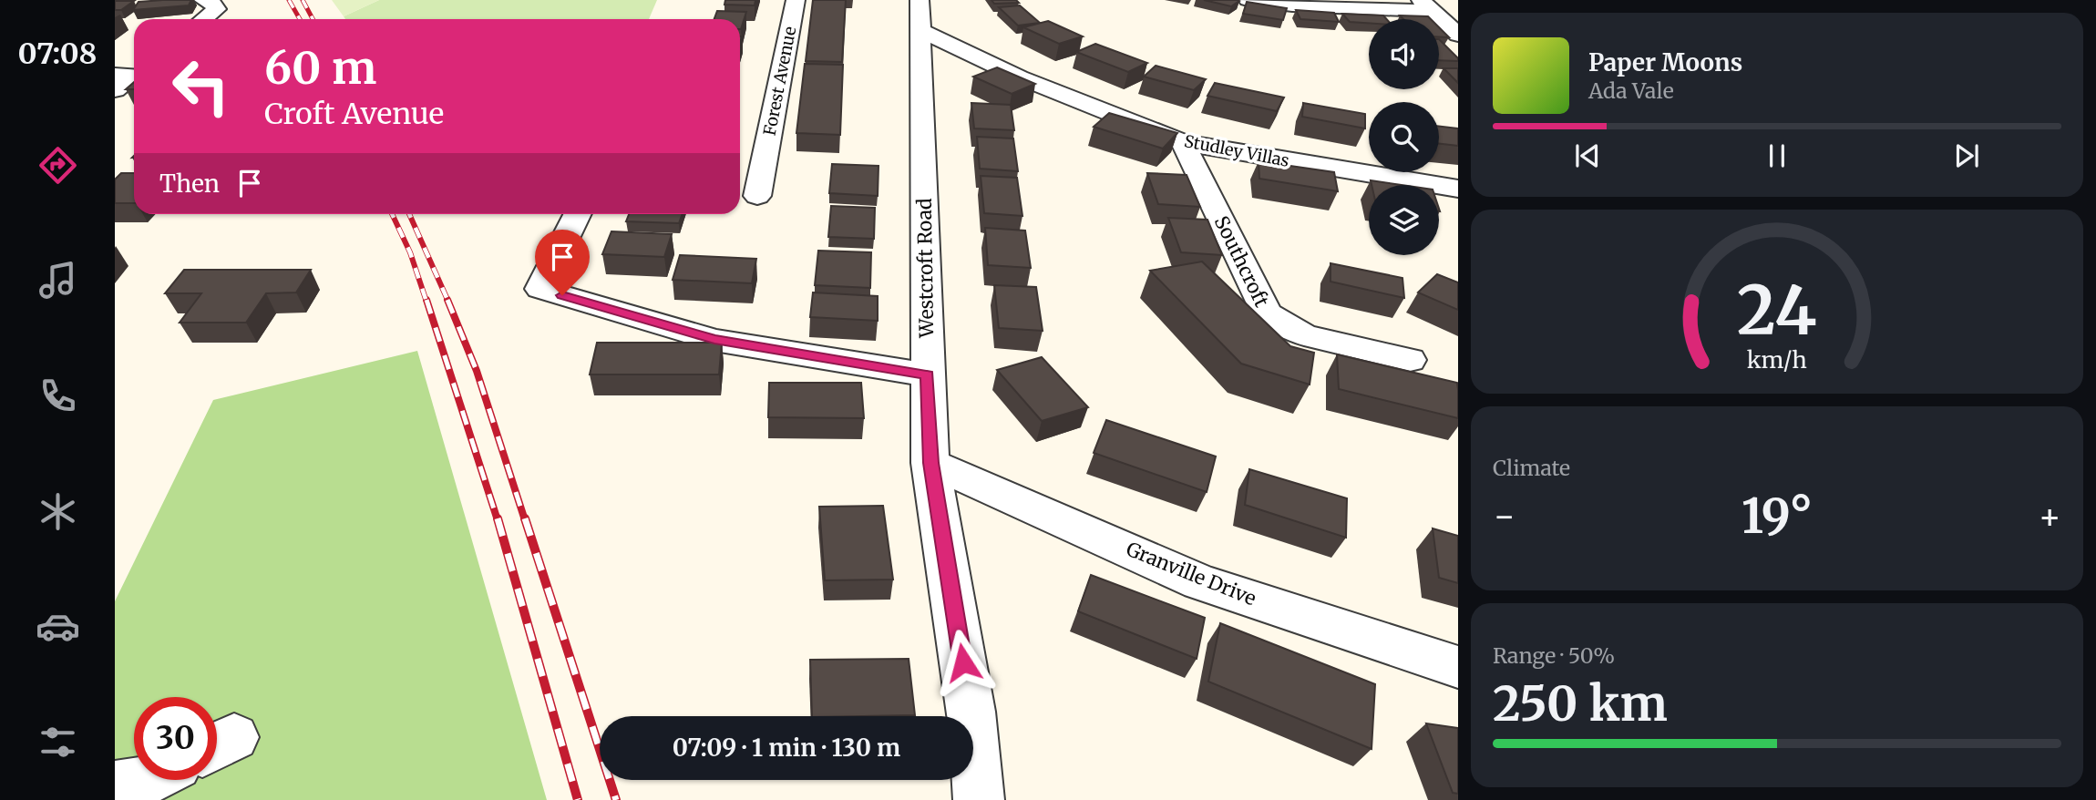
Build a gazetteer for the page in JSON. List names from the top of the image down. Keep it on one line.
{"streets":{"street":["Forest Avenue","Studley Villas","Southcroft","Westcroft Road","Granville Drive"]},"crossings":[["Studley Villas","Southcroft"],["Studley Villas","Westcroft Road"],["Westcroft Road","Granville Drive"]],"page":{"tabs":"07:08","turn":["60 m","Croft Avenue"],"song":["Paper Moons","Ada Vale"],"then":"Then","tile":["Climate",["Range · 50%","250 km"]],"heat":["−","19°","+"],"limit":"30","trip":"07:09 · 1 min · 130 m","gauge":["24","km/h"]}}
